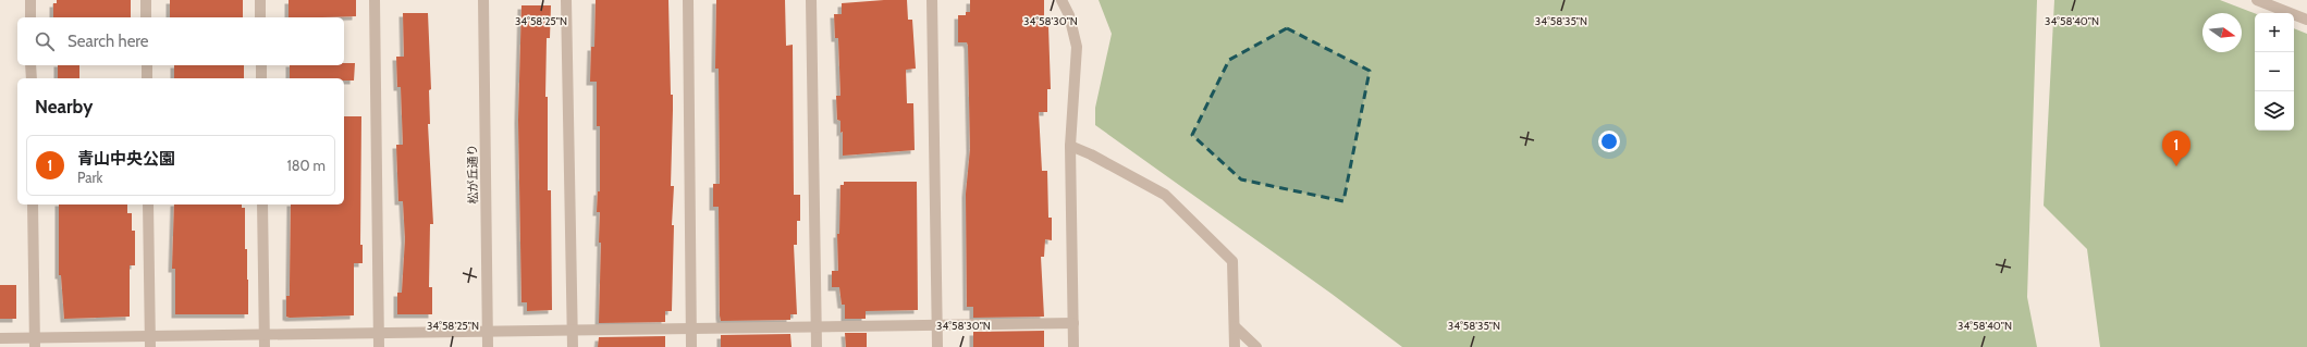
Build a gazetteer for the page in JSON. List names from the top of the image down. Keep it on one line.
{"streets":{"street":["松が丘通り"]},"north":"right","page":{"map_buttons":["+","−"],"search":"Search here","heading":"Nearby","pins":"1","list":[{"mark":"1","name":"青山中央公園","note":"Park","value":"180 m"}]},"coordinates":["34°58'25\"N","34°58'30\"N","34°58'35\"N","34°58'40\"N"]}
